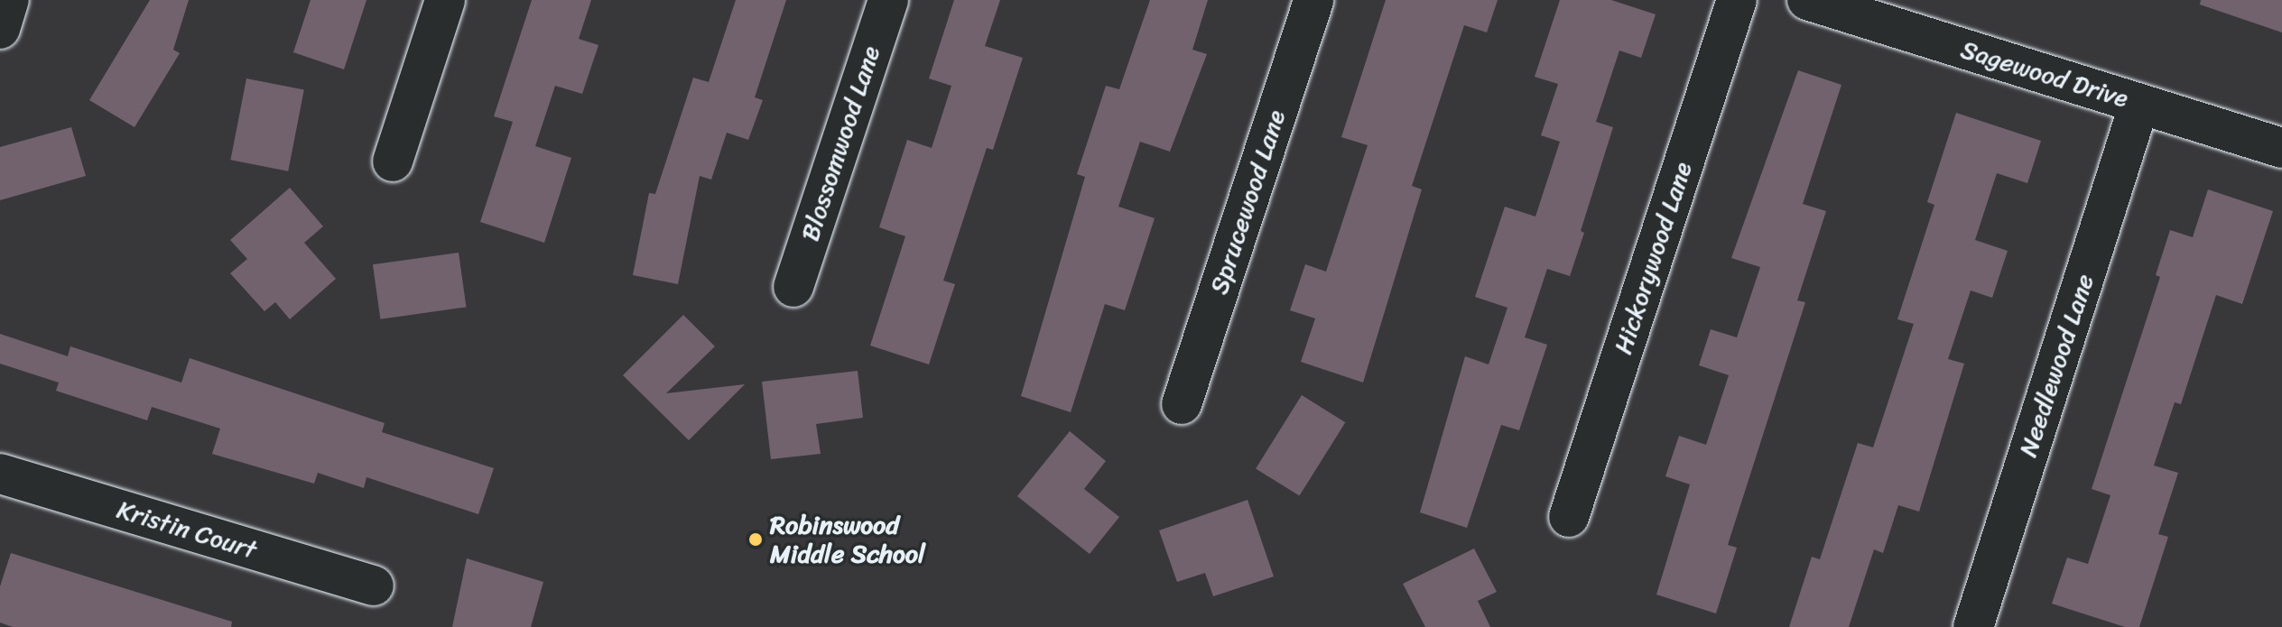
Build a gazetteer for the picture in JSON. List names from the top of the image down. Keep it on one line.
{"streets":{"street":["Sagewood Drive","Blossomwood Lane","Sprucewood Lane","Hickorywood Lane","Needlewood Lane","Kristin Court"]},"crossings":[["Sagewood Drive","Needlewood Lane"]],"places":["Robinswood Middle School"]}
